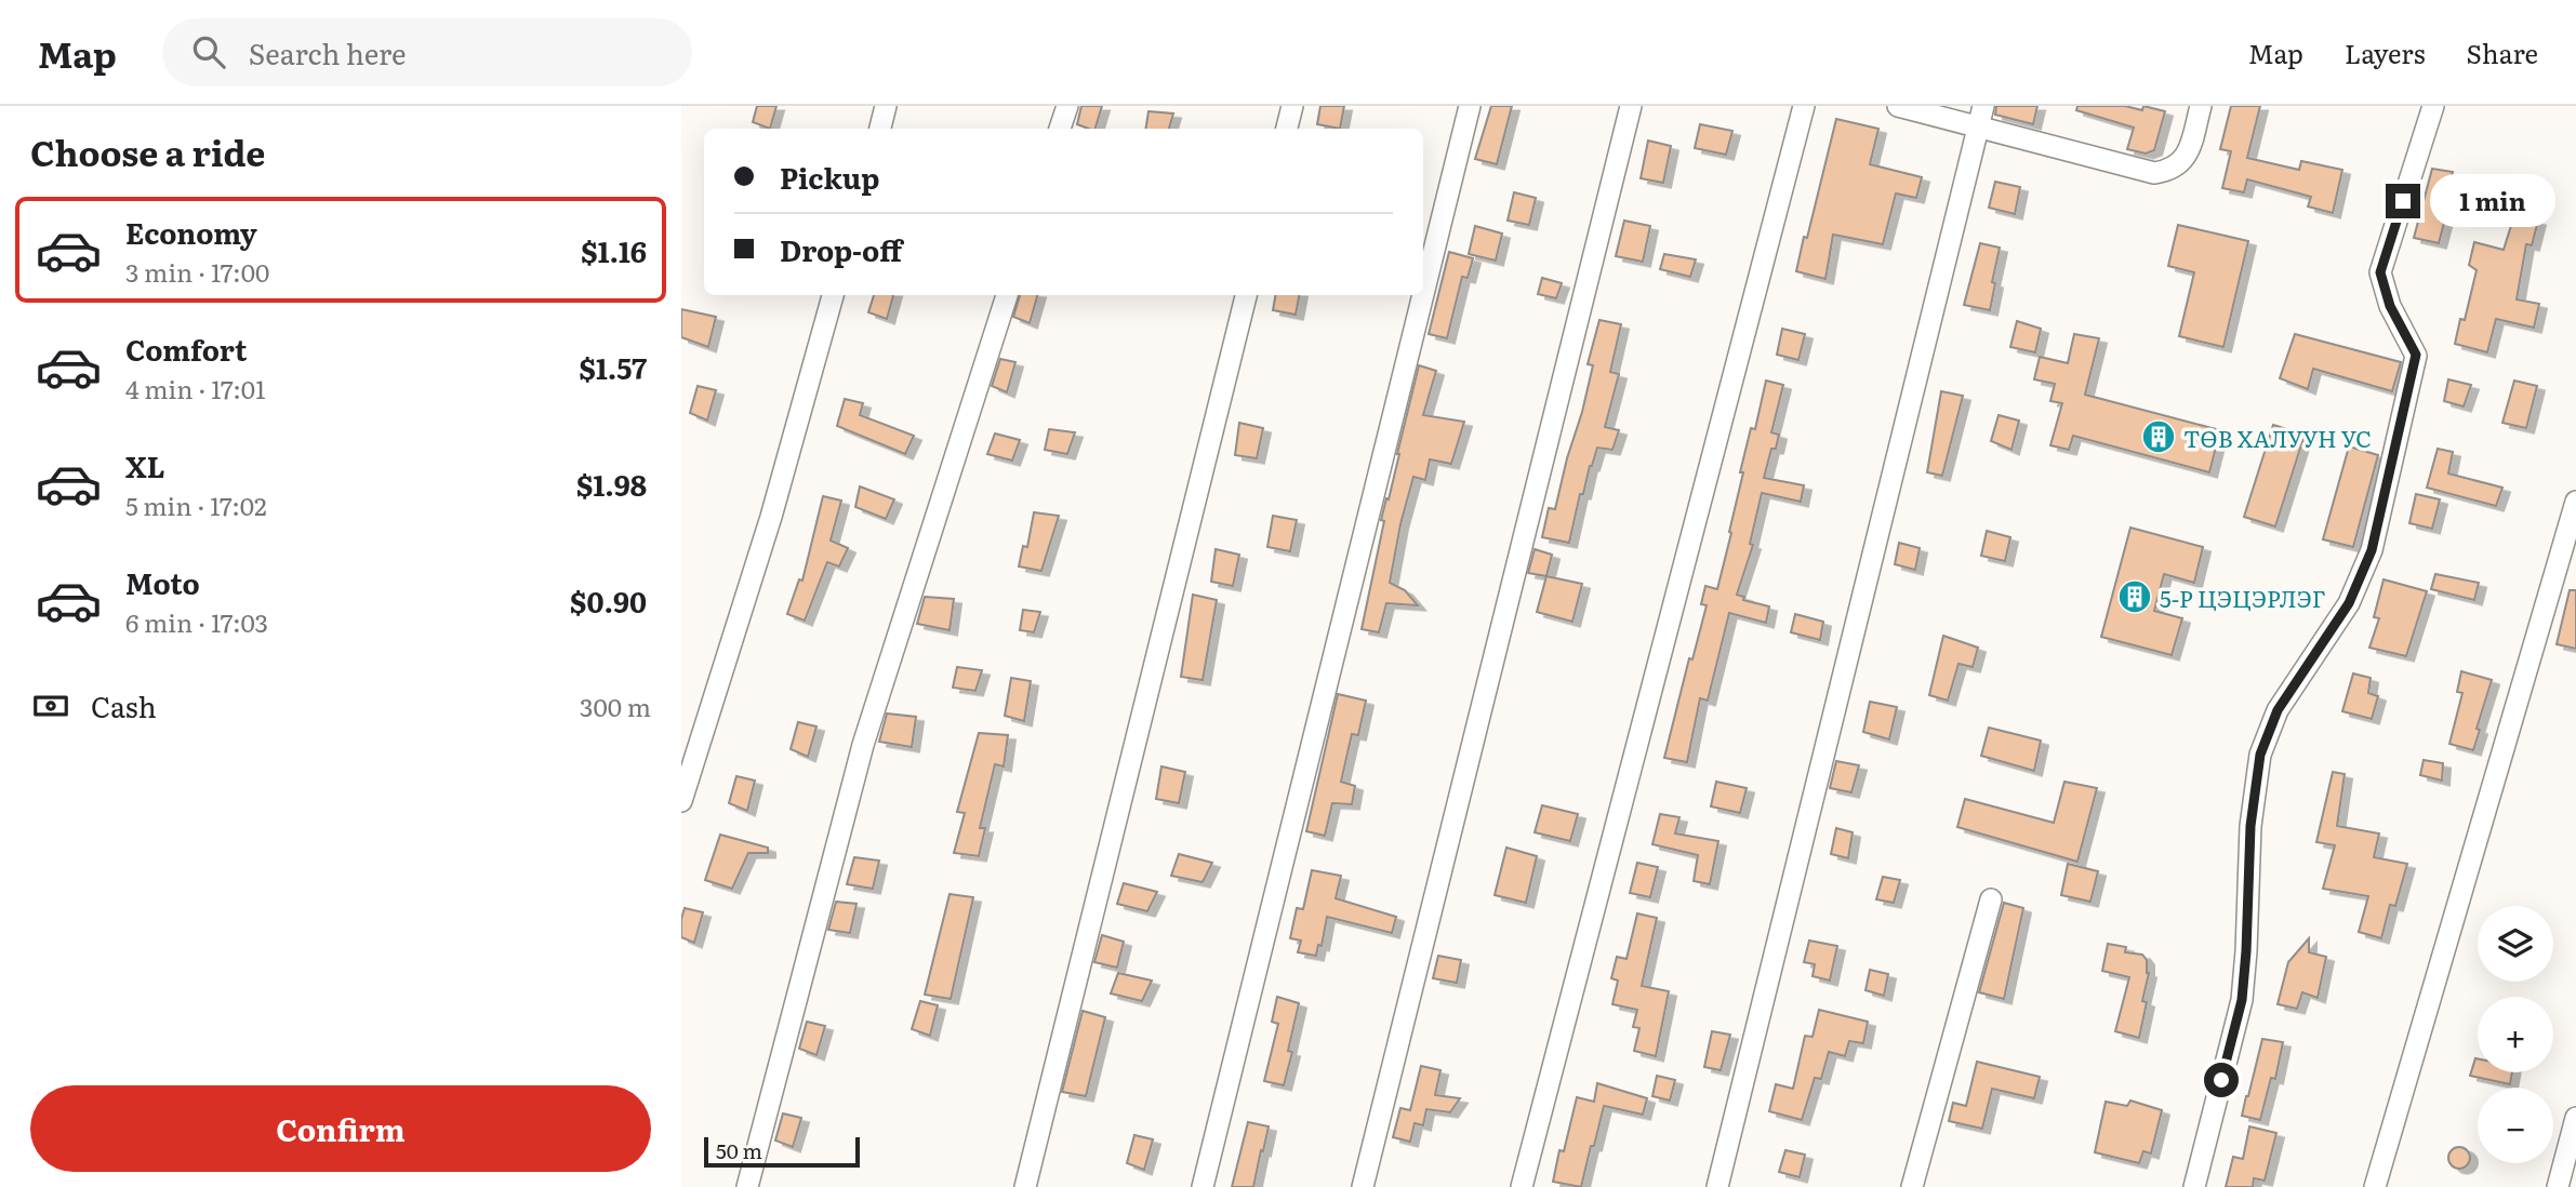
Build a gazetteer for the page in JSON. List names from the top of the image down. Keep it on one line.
{"places":{"building":["ТӨВ ХАЛУУН УС","5-Р ЦЭЦЭРЛЭГ"]},"scale_bar":"50 m","page":{"header":"Map","search":"Search here","nav":["Map","Layers","Share"],"heading":"Choose a ride","banner":["Pickup","Drop-off"],"bubble":"1 min","list":[{"name":"Economy","note":"3 min · 17:00","value":"$1.16"},{"name":"Comfort","note":"4 min · 17:01","value":"$1.57"},{"name":"XL","note":"5 min · 17:02","value":"$1.98"},{"name":"Moto","note":"6 min · 17:03","value":"$0.90"}],"pay":["Cash","300 m"],"map_buttons":["+","−"],"buttons":"Confirm","scale":"50 m"}}
